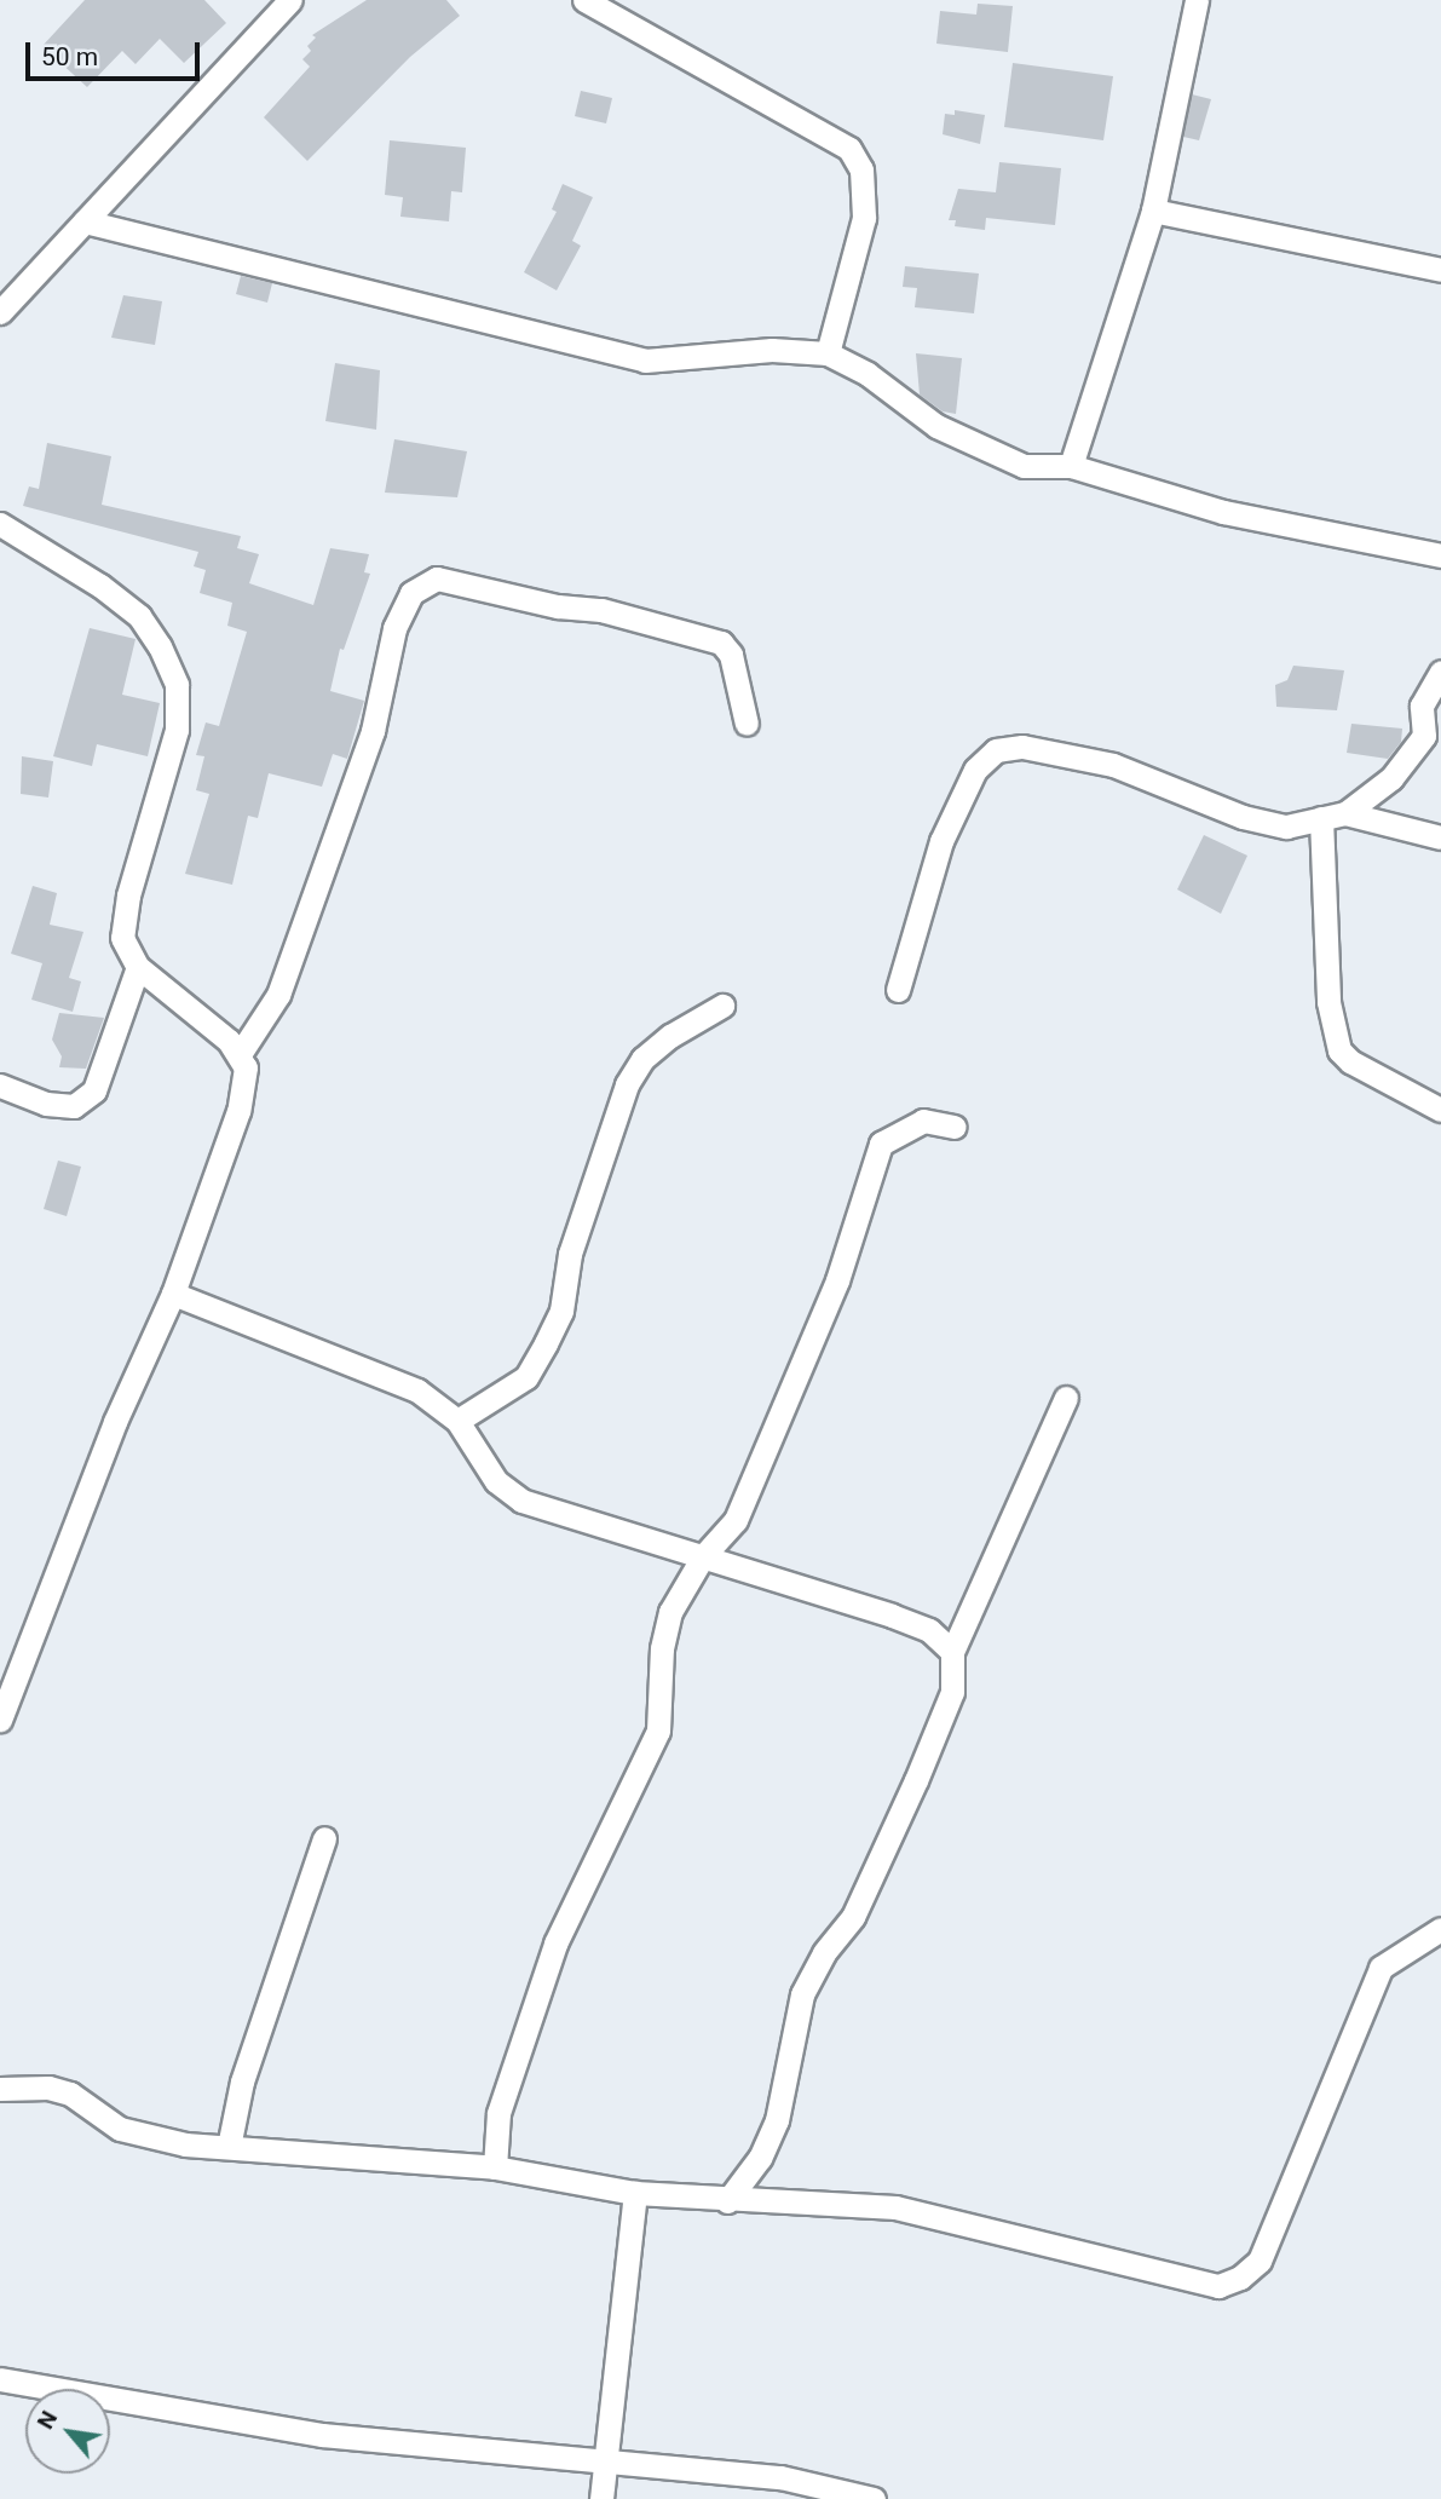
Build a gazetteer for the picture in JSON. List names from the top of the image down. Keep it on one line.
{"scale_bar":"50 m","north":"top left"}
